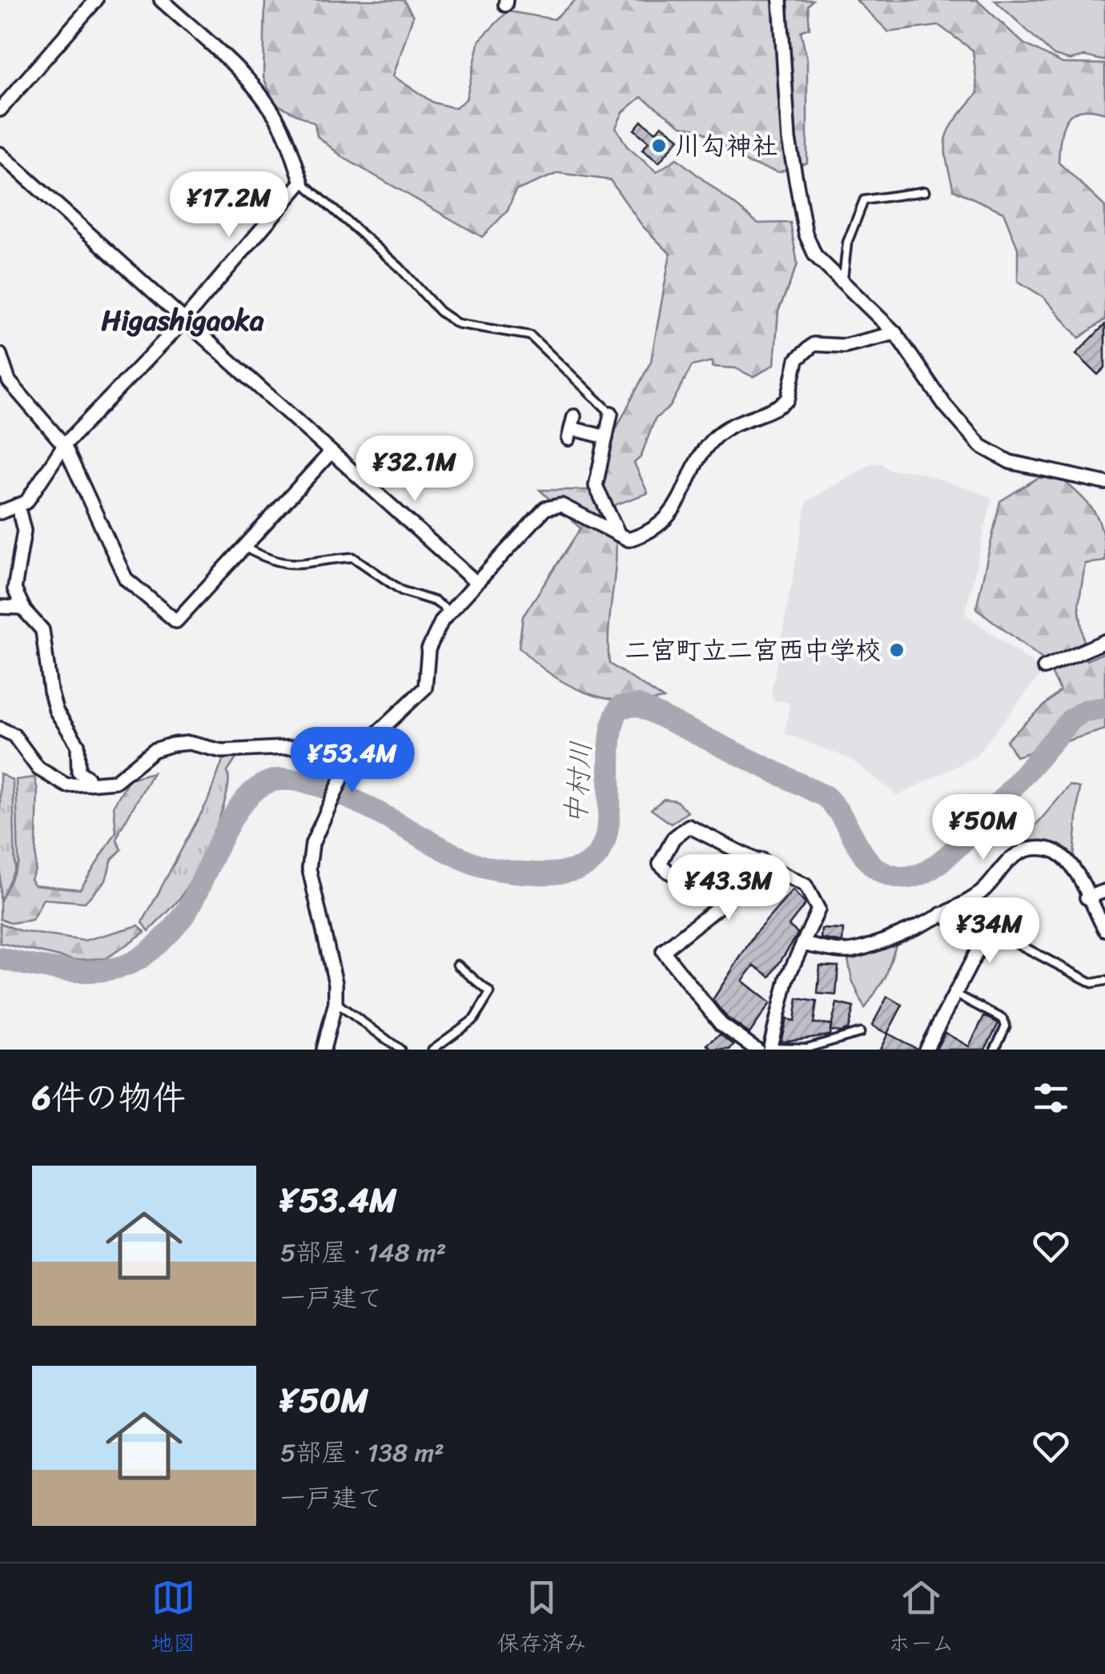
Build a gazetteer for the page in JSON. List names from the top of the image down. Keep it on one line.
{"districts":["Higashigaoka"],"water":["中村川"],"places":["川勾神社","二宮町立二宮西中学校"],"page":{"price":["¥17.2M","¥32.1M","¥53.4M","¥50M","¥43.3M","¥34M"],"heading":"6件の物件","list":[{"name":"¥53.4M","note":"5部屋 · 148 m² · 一戸建て"},{"name":"¥50M","note":"5部屋 · 138 m² · 一戸建て"}],"tabs":["地図","保存済み","ホーム"]}}
